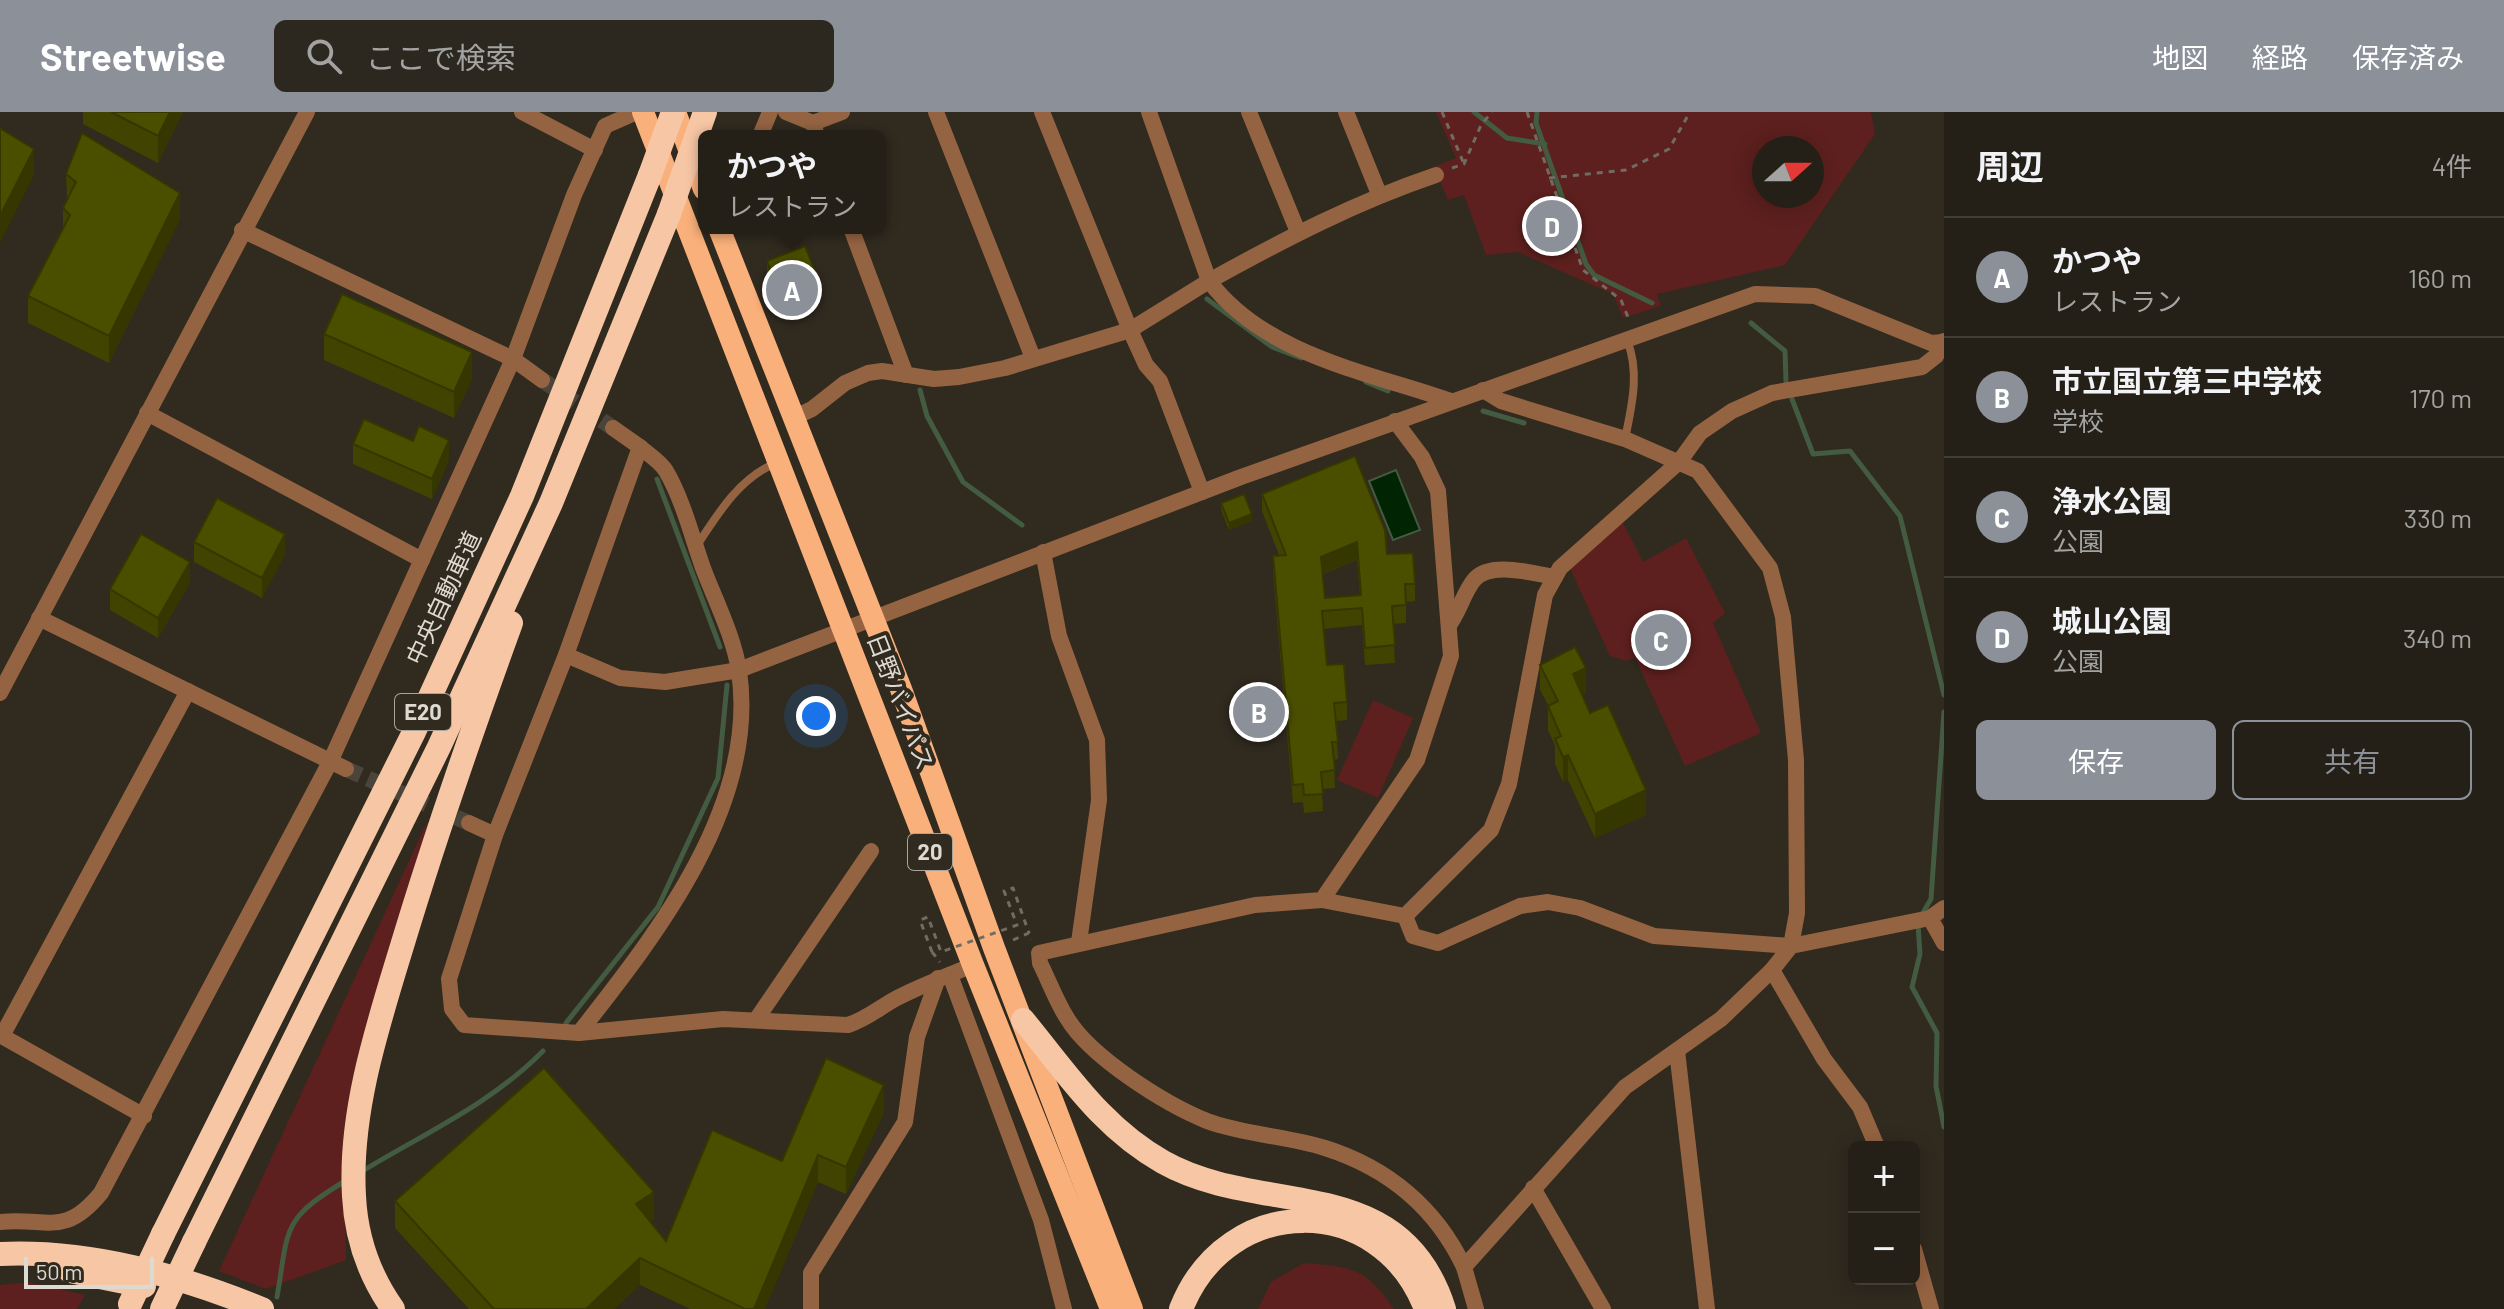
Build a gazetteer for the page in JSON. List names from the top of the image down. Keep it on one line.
{"streets":{"highway":["中央自動車道","日野バイパス","E20","20"]},"scale_bar":"50 m","north":"right","page":{"header":"Streetwise","search":"ここで検索","nav":["地図","経路","保存済み"],"heading":["周辺","4件"],"popup":["かつや","レストラン"],"pins":["D","A","C","B"],"list":[{"mark":"A","name":"かつや","note":"レストラン","value":"160 m"},{"mark":"B","name":"市立国立第三中学校","note":"学校","value":"170 m"},{"mark":"C","name":"浄水公園","note":"公園","value":"330 m"},{"mark":"D","name":"城山公園","note":"公園","value":"340 m"}],"buttons":["保存","共有"],"map_buttons":["+","−"],"scale":"50 m"}}
